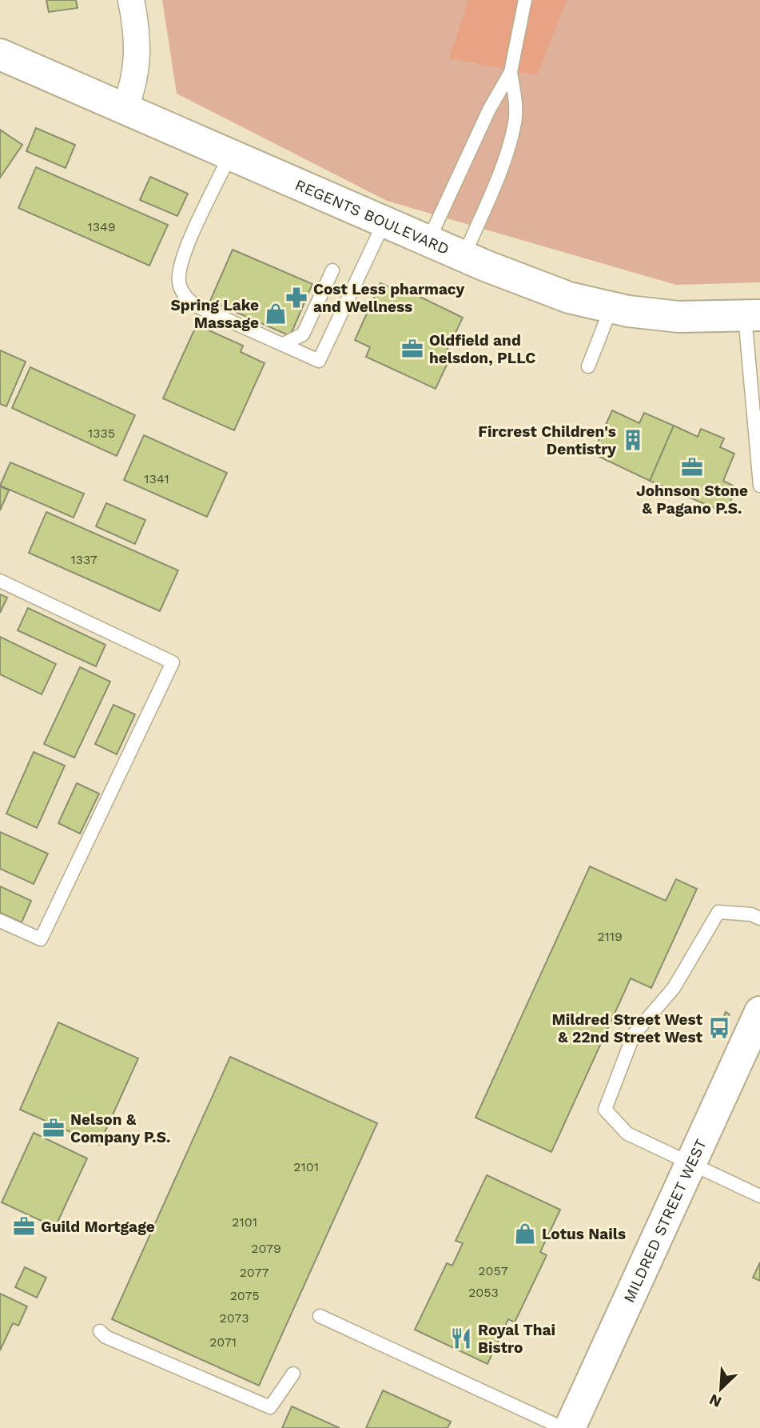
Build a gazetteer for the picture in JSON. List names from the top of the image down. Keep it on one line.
{"streets":{"main road":["REGENTS BOULEVARD","MILDRED STREET WEST"]},"places":{"pharmacy":["Cost Less pharmacy and Wellness"],"shop":["Spring Lake Massage","Lotus Nails"],"office":["Oldfield and helsdon, PLLC","Johnson Stone & Pagano P.S.","Nelson & Company P.S.","Guild Mortgage"],"building":["Fircrest Children's Dentistry"],"bus stop":["Mildred Street West & 22nd Street West"],"restaurant":["Royal Thai Bistro"]},"house_numbers":["1349","1335","1341","1337","2119","2101","2101","2079","2057","2077","2053","2075","2073","2071"],"north":"bottom left"}
